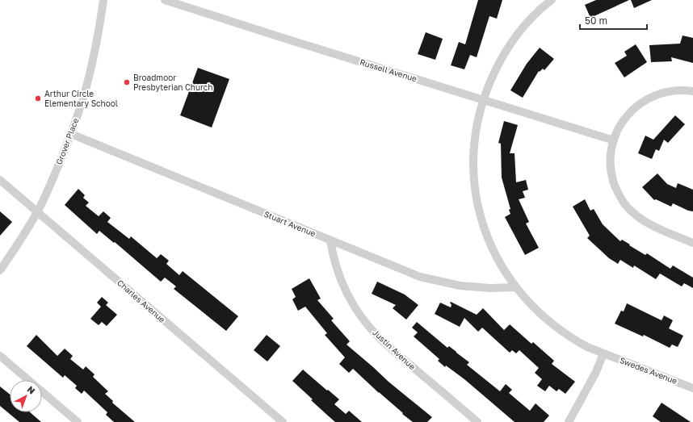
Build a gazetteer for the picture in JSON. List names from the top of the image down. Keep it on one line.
{"streets":{"street":["Russell Avenue","Grover Place","Stuart Avenue","Charles Avenue","Justin Avenue","Swedes Avenue"]},"crossings":[["Russell Avenue","Swedes Avenue"],["Grover Place","Stuart Avenue"],["Grover Place","Charles Avenue"],["Stuart Avenue","Justin Avenue"],["Stuart Avenue","Swedes Avenue"]],"places":["Broadmoor Presbyterian Church","Arthur Circle Elementary School"],"scale_bar":"50 m","north":"top right"}
